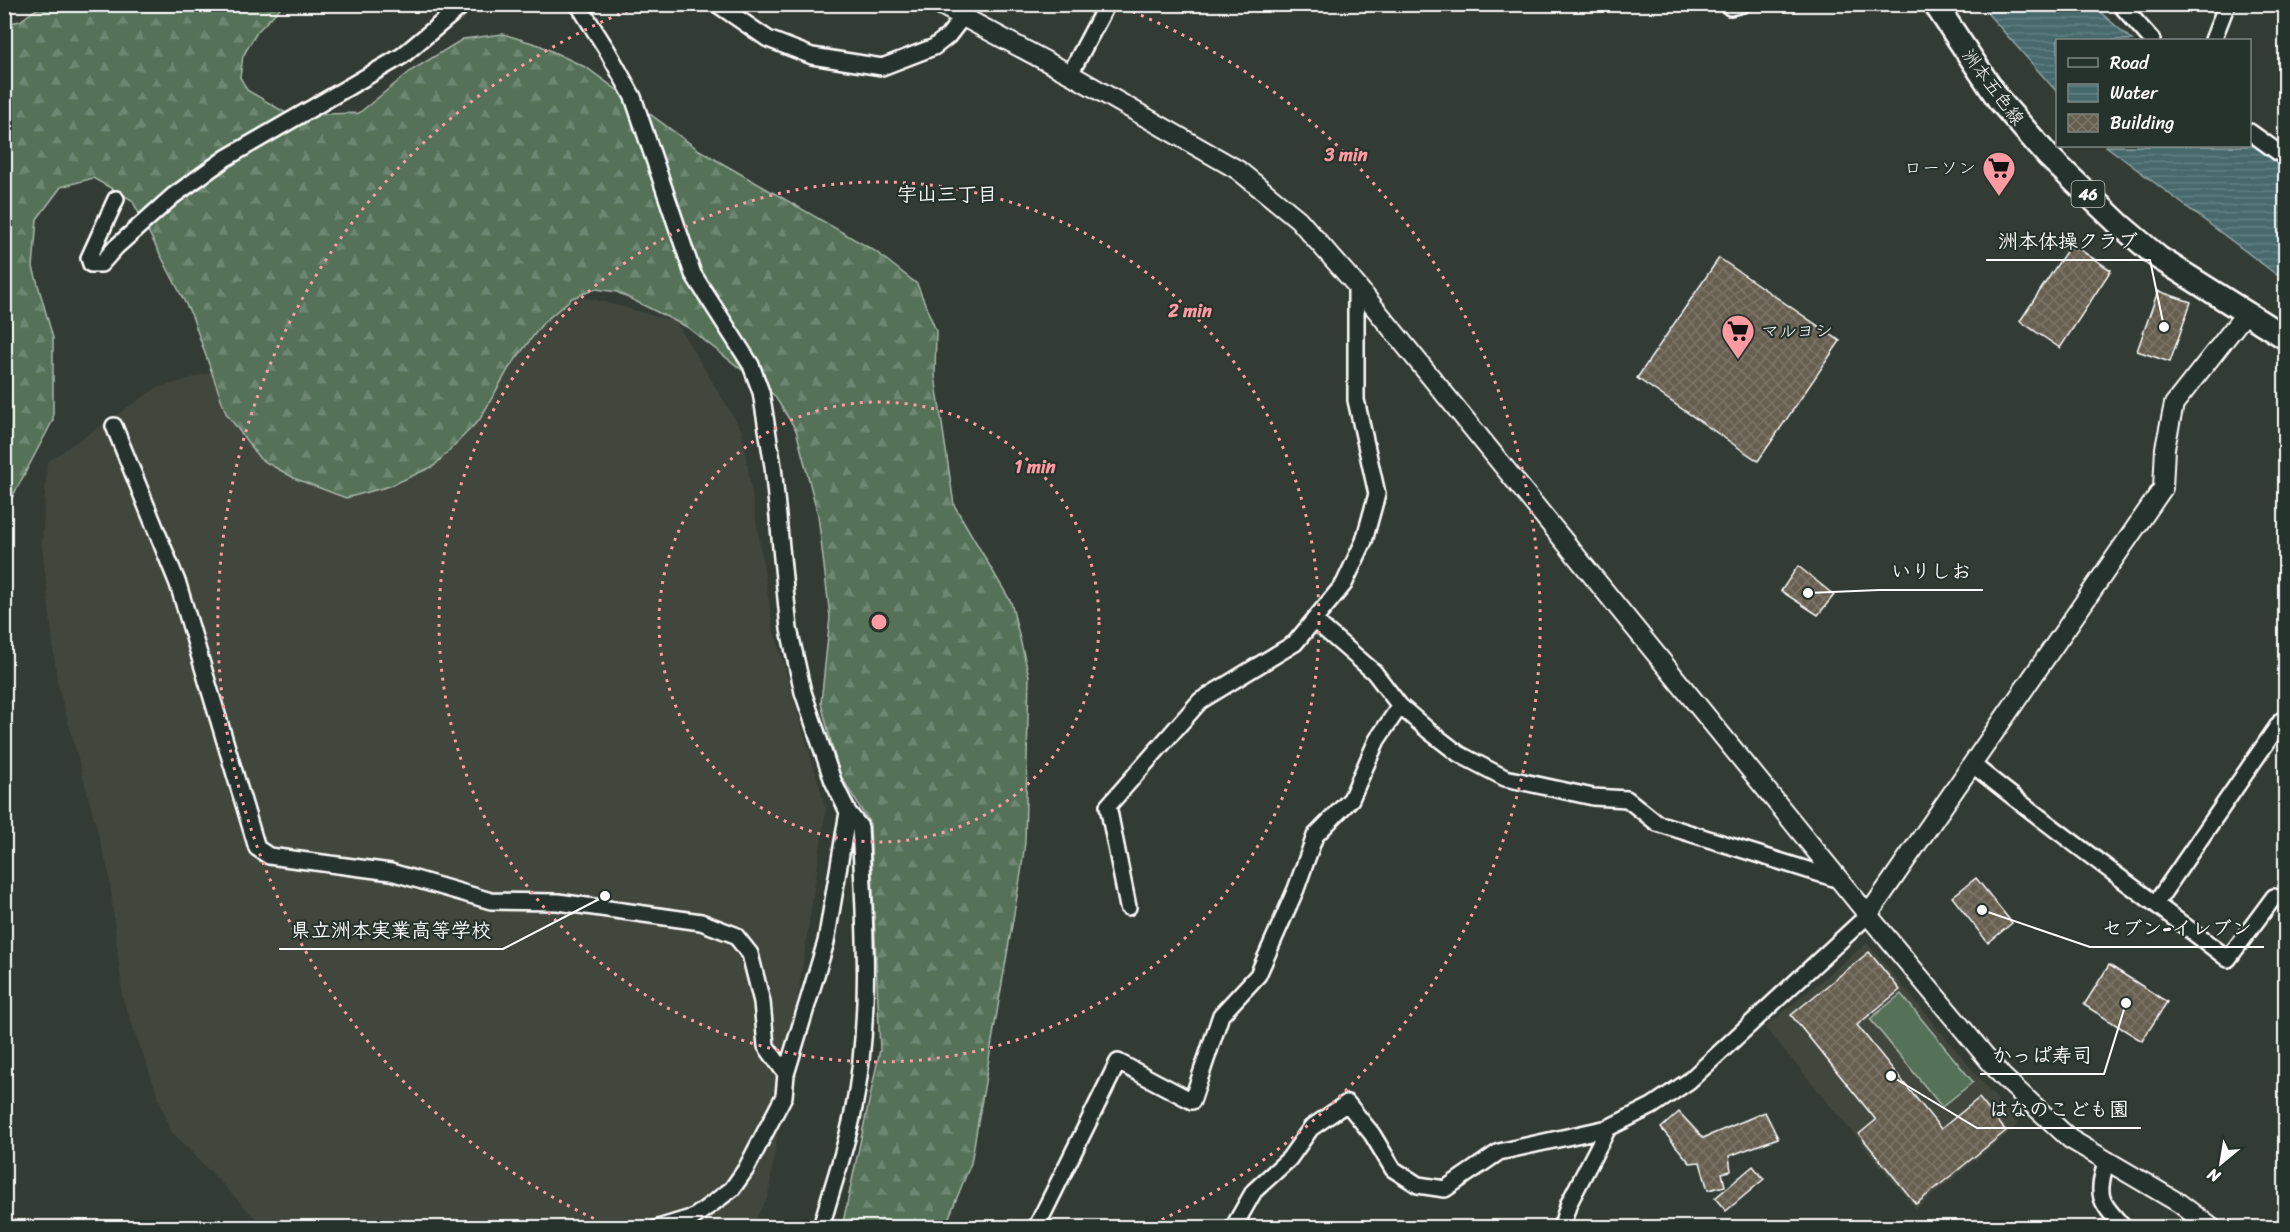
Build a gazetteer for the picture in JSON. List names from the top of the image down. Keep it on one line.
{"streets":{"main road":["洲本五色線","46"]},"districts":["宇山三丁目"],"places":{"supermarket":["ローソン","マルヨシ"],"other":["洲本体操クラブ","いりしお","県立洲本実業高等学校","セブン-イレブン","かっぱ寿司","はなのこども園"]},"legend":["Road","Water","Building"],"north":"bottom left","rings":["3 min","2 min","1 min"]}
